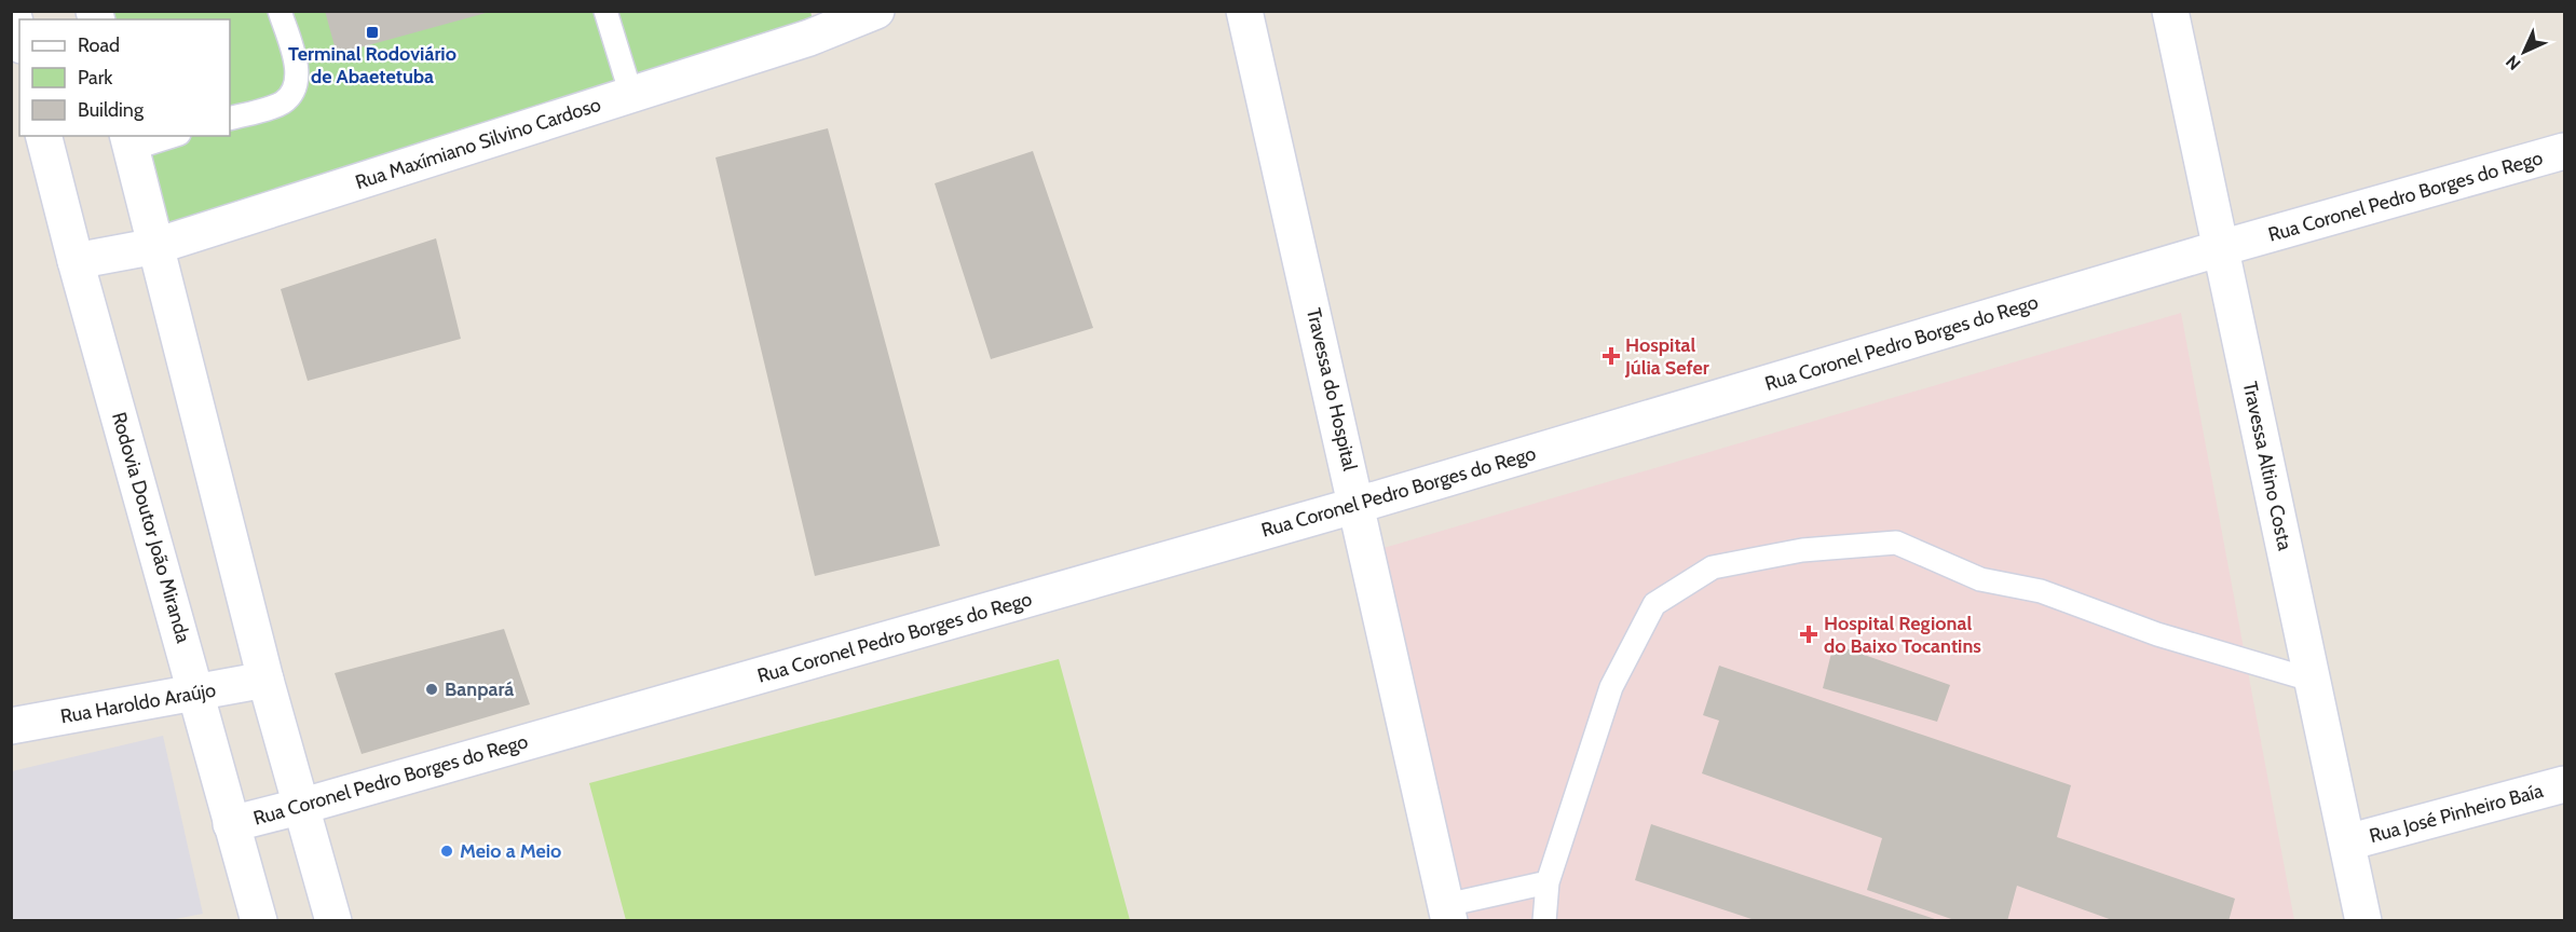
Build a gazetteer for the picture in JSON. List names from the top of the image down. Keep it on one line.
{"streets":{"street":["Rua Maxímiano Silvino Cardoso","Rua Coronel Pedro Borges do Rego","Travessa do Hospital","Travessa Altino Costa","Rodovia Doutor João Miranda","Rua Haroldo Araújo","Rua José Pinheiro Baía"]},"crossings":[["Rua Maxímiano Silvino Cardoso","Rodovia Doutor João Miranda"],["Rua Coronel Pedro Borges do Rego","Travessa do Hospital"],["Rua Coronel Pedro Borges do Rego","Travessa Altino Costa"],["Rua Coronel Pedro Borges do Rego","Rodovia Doutor João Miranda"],["Travessa Altino Costa","Rua José Pinheiro Baía"],["Rodovia Doutor João Miranda","Rua Haroldo Araújo"]],"places":{"transit":["Terminal Rodoviário de Abaetetuba"],"health":["Hospital Júlia Sefer","Hospital Regional do Baixo Tocantins"],"other":["Banpará","Meio a Meio"]},"legend":["Road","Park","Building"],"north":"bottom left"}
